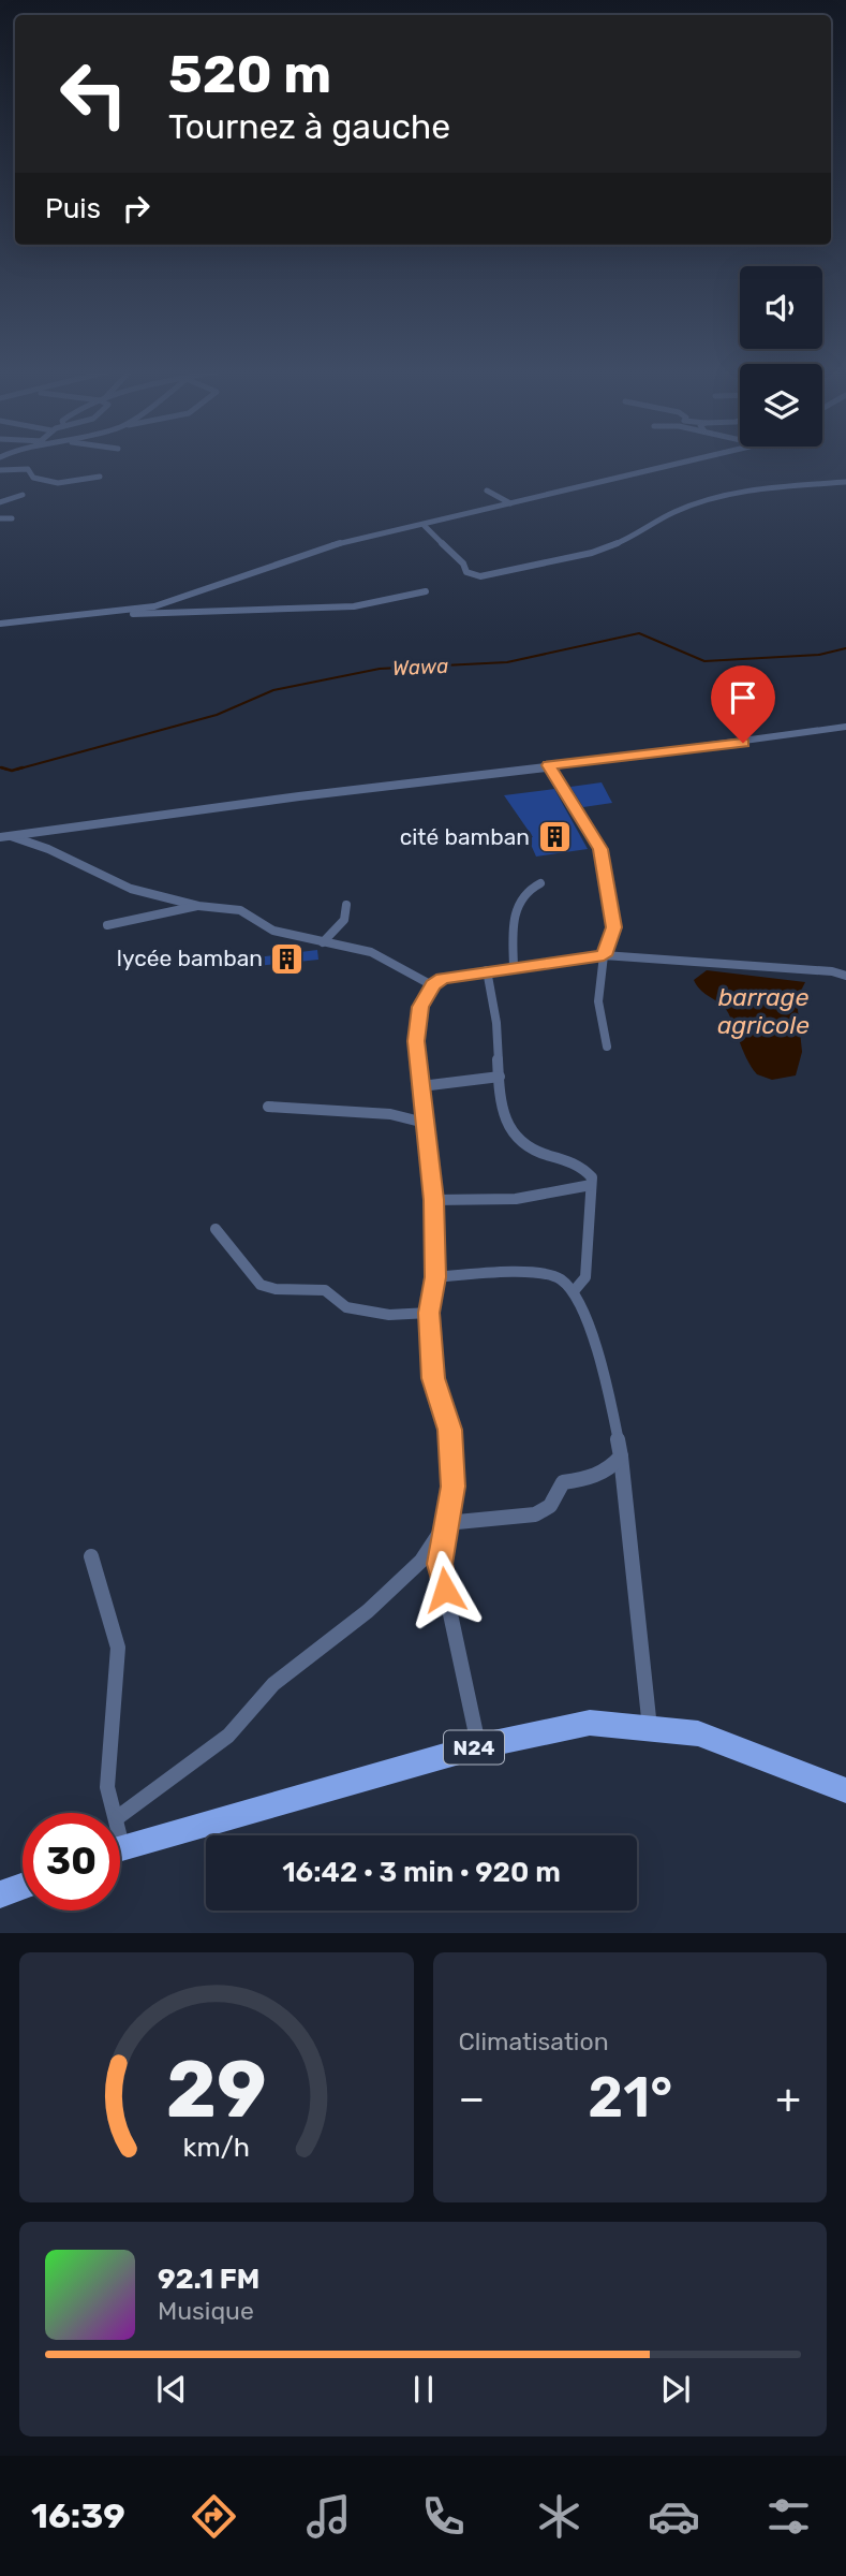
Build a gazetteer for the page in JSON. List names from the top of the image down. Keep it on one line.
{"streets":{"main road":["N24"]},"water":["Wawa","barrage agricole"],"places":{"building":["cité bamban","lycée bamban"]},"page":{"turn":["520 m","Tournez à gauche"],"then":"Puis","limit":"30","trip":"16:42 · 3 min · 920 m","tile":"Climatisation","heat":["−","21°","+"],"song":["92.1 FM","Musique"],"tabs":"16:39","gauge":["29","km/h"]}}
